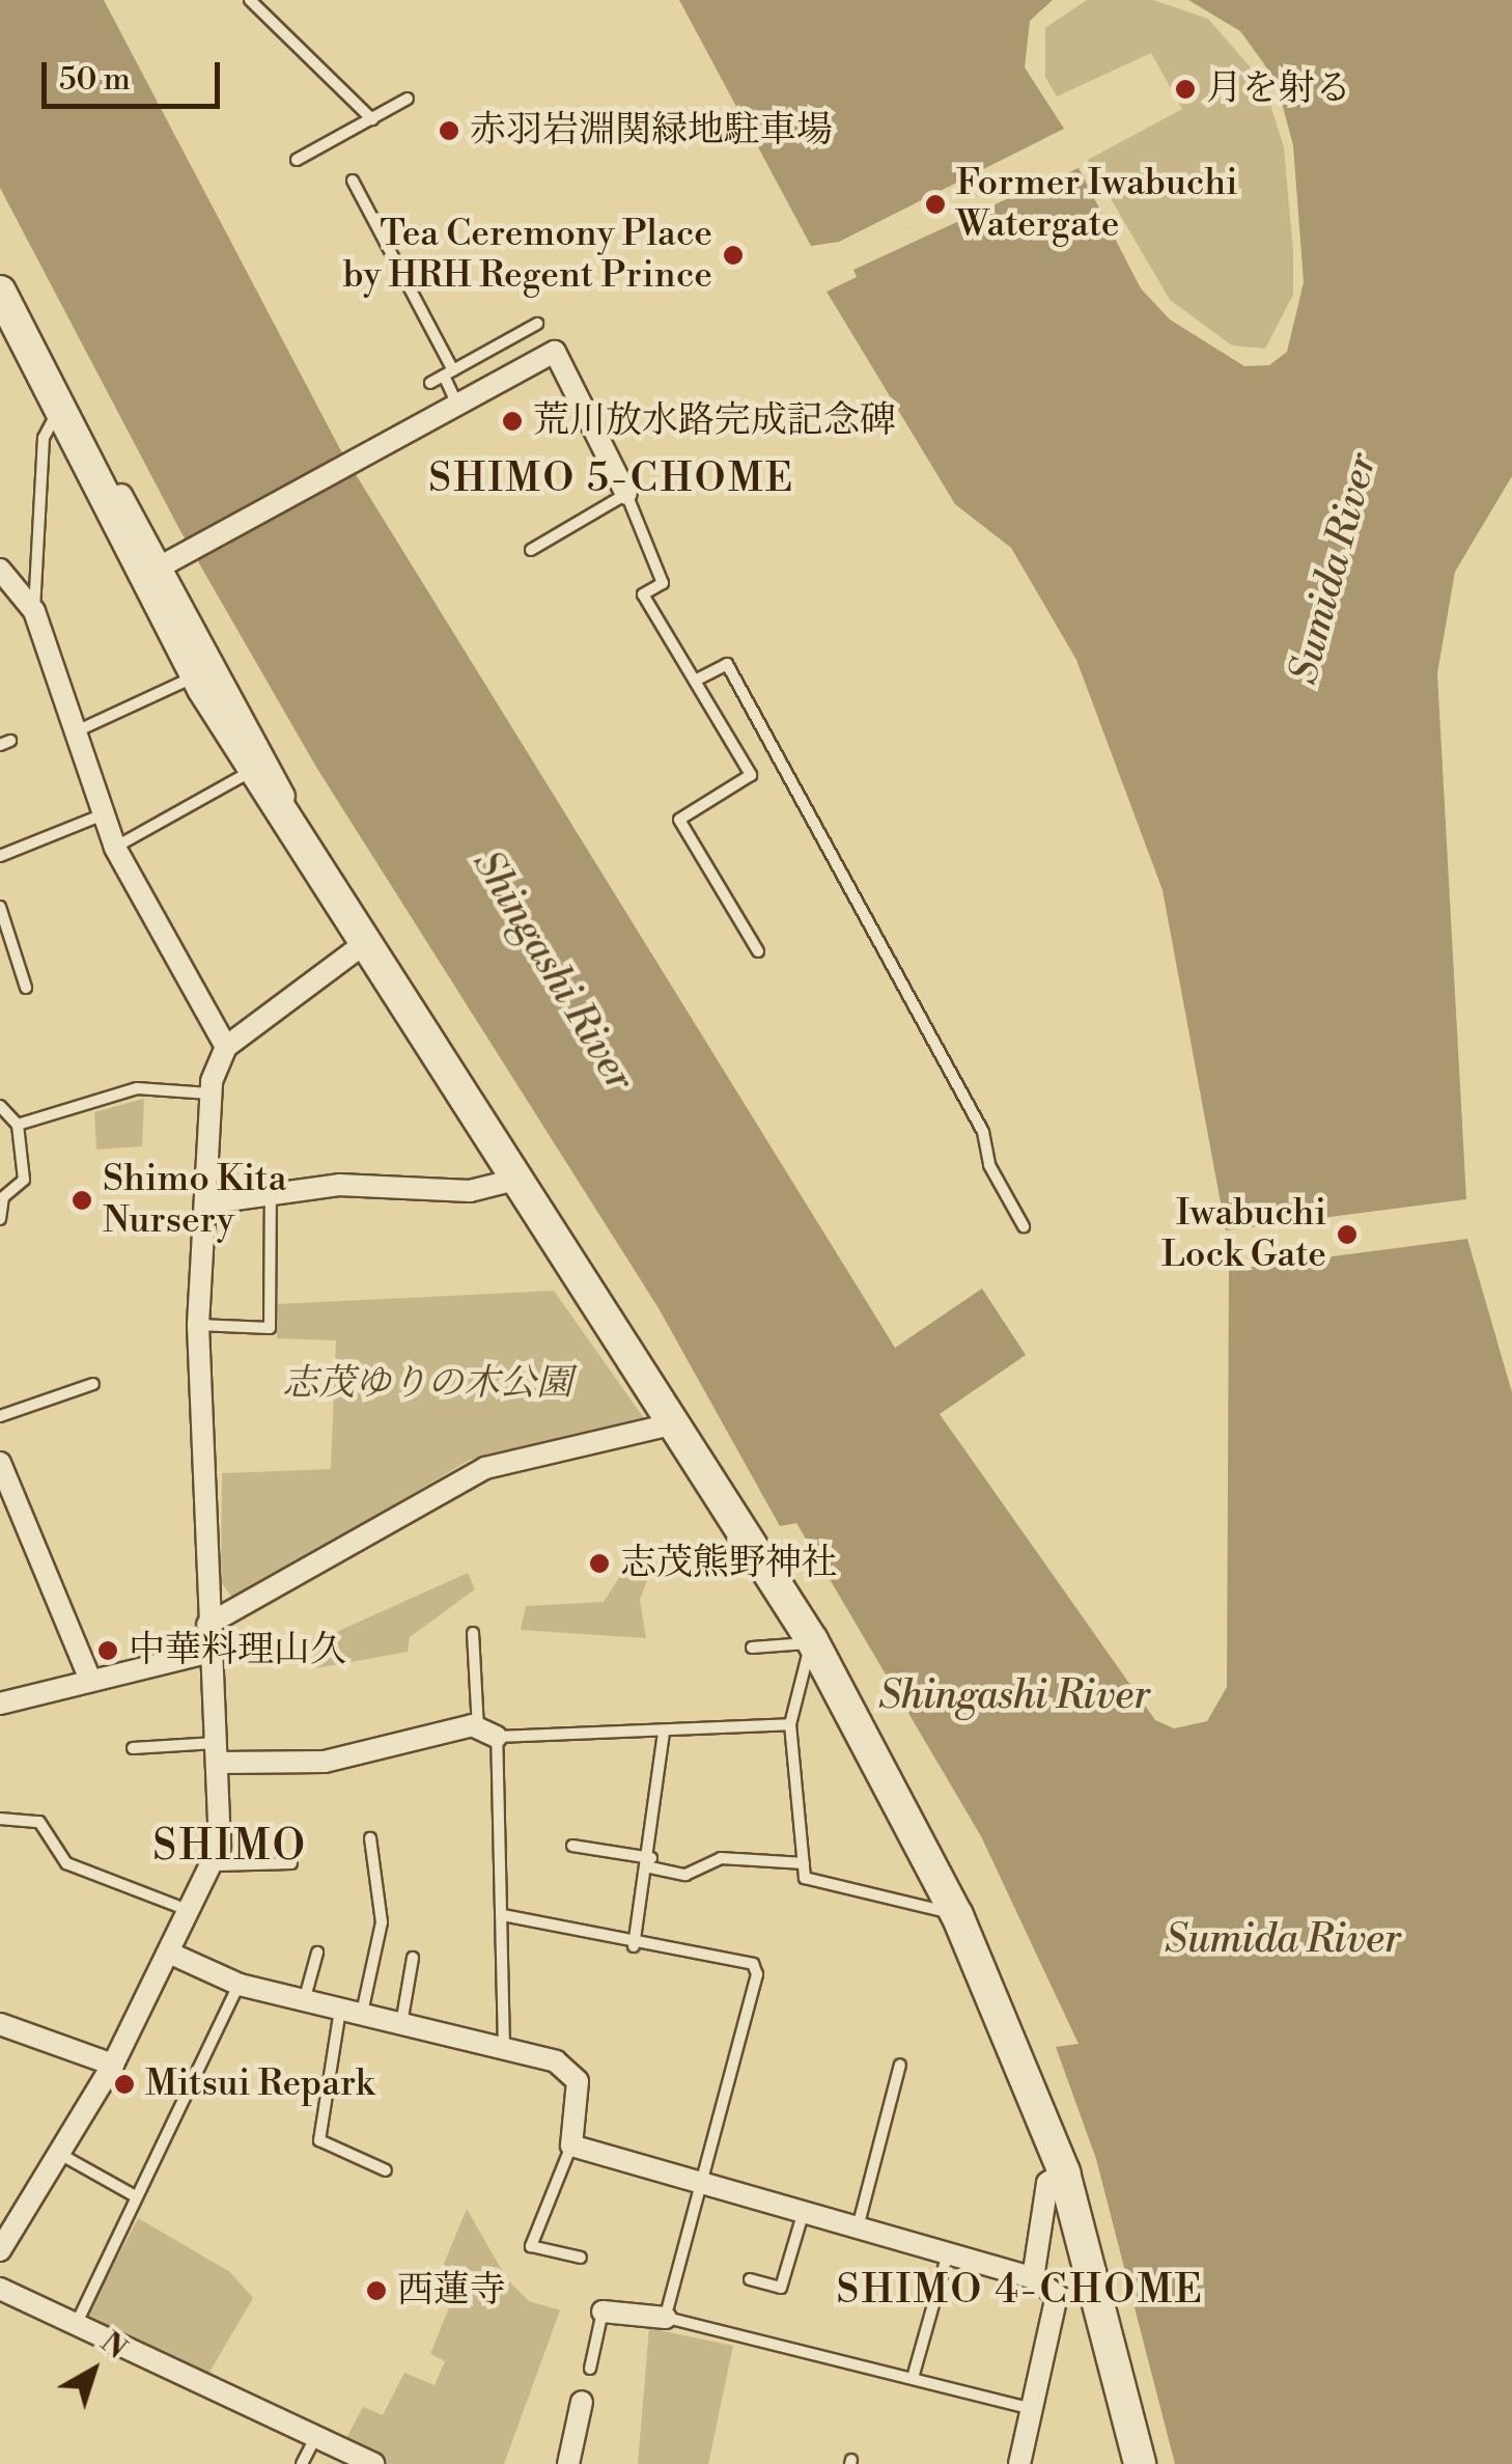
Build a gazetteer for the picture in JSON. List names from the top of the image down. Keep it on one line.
{"districts":["SHIMO 5-CHOME","SHIMO","SHIMO 4-CHOME"],"water":["Sumida River","Shingashi River"],"parks":["志茂ゆりの木公園"],"places":["月を射る","赤羽岩淵関緑地駐車場","Former Iwabuchi Watergate","Tea Ceremony Place by HRH Regent Prince","荒川放水路完成記念碑","Shimo Kita Nursery","Iwabuchi Lock Gate","志茂熊野神社","中華料理山久","Mitsui Repark","西蓮寺"],"scale_bar":"50 m","north":"top right"}
